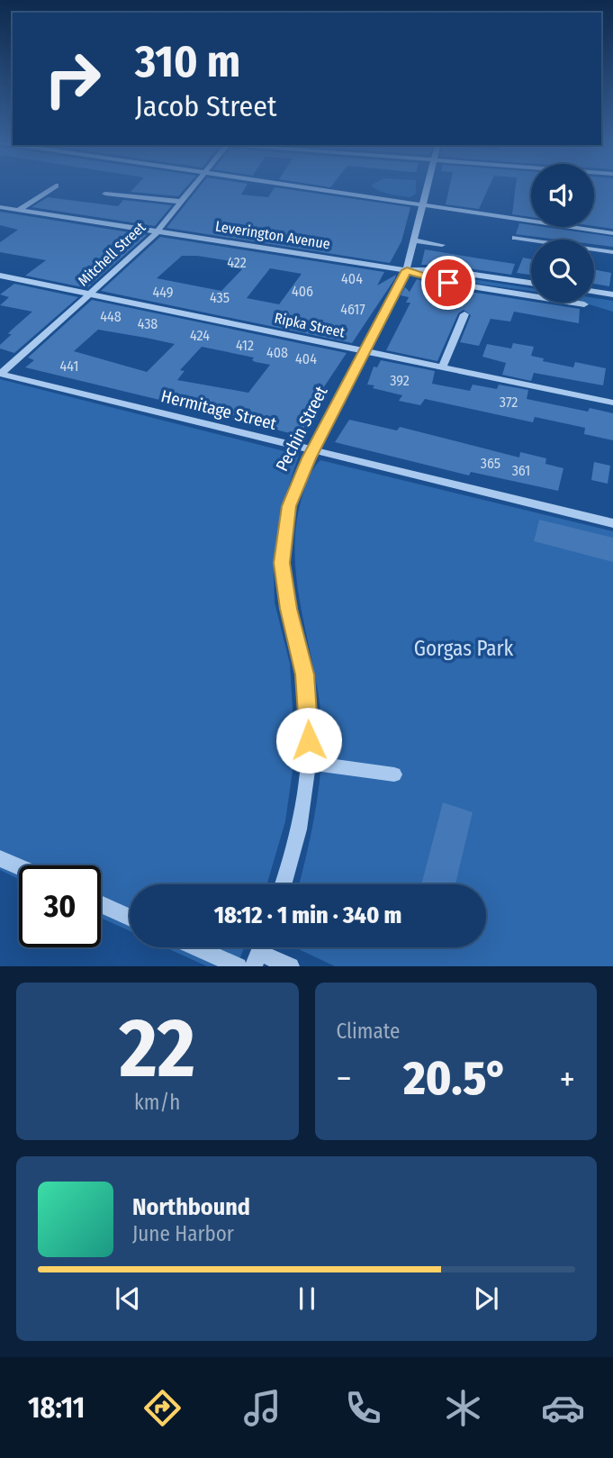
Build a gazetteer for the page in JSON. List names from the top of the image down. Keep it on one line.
{"streets":{"street":["Leverington Avenue","Mitchell Street","Ripka Street","Hermitage Street","Pechin Street"]},"crossings":[["Leverington Avenue","Mitchell Street"],["Leverington Avenue","Pechin Street"],["Mitchell Street","Ripka Street"],["Mitchell Street","Hermitage Street"],["Ripka Street","Pechin Street"],["Hermitage Street","Pechin Street"]],"parks":["Gorgas Park"],"house_numbers":["422","404","406","449","435","4617","448","438","424","412","408","404","441","392","372","365","361"],"page":{"turn":["310 m","Jacob Street"],"limit":"30","trip":"18:12 · 1 min · 340 m","tile":[["22","km/h"],"Climate"],"heat":["−","20.5°","+"],"song":["Northbound","June Harbor"],"tabs":"18:11"}}
